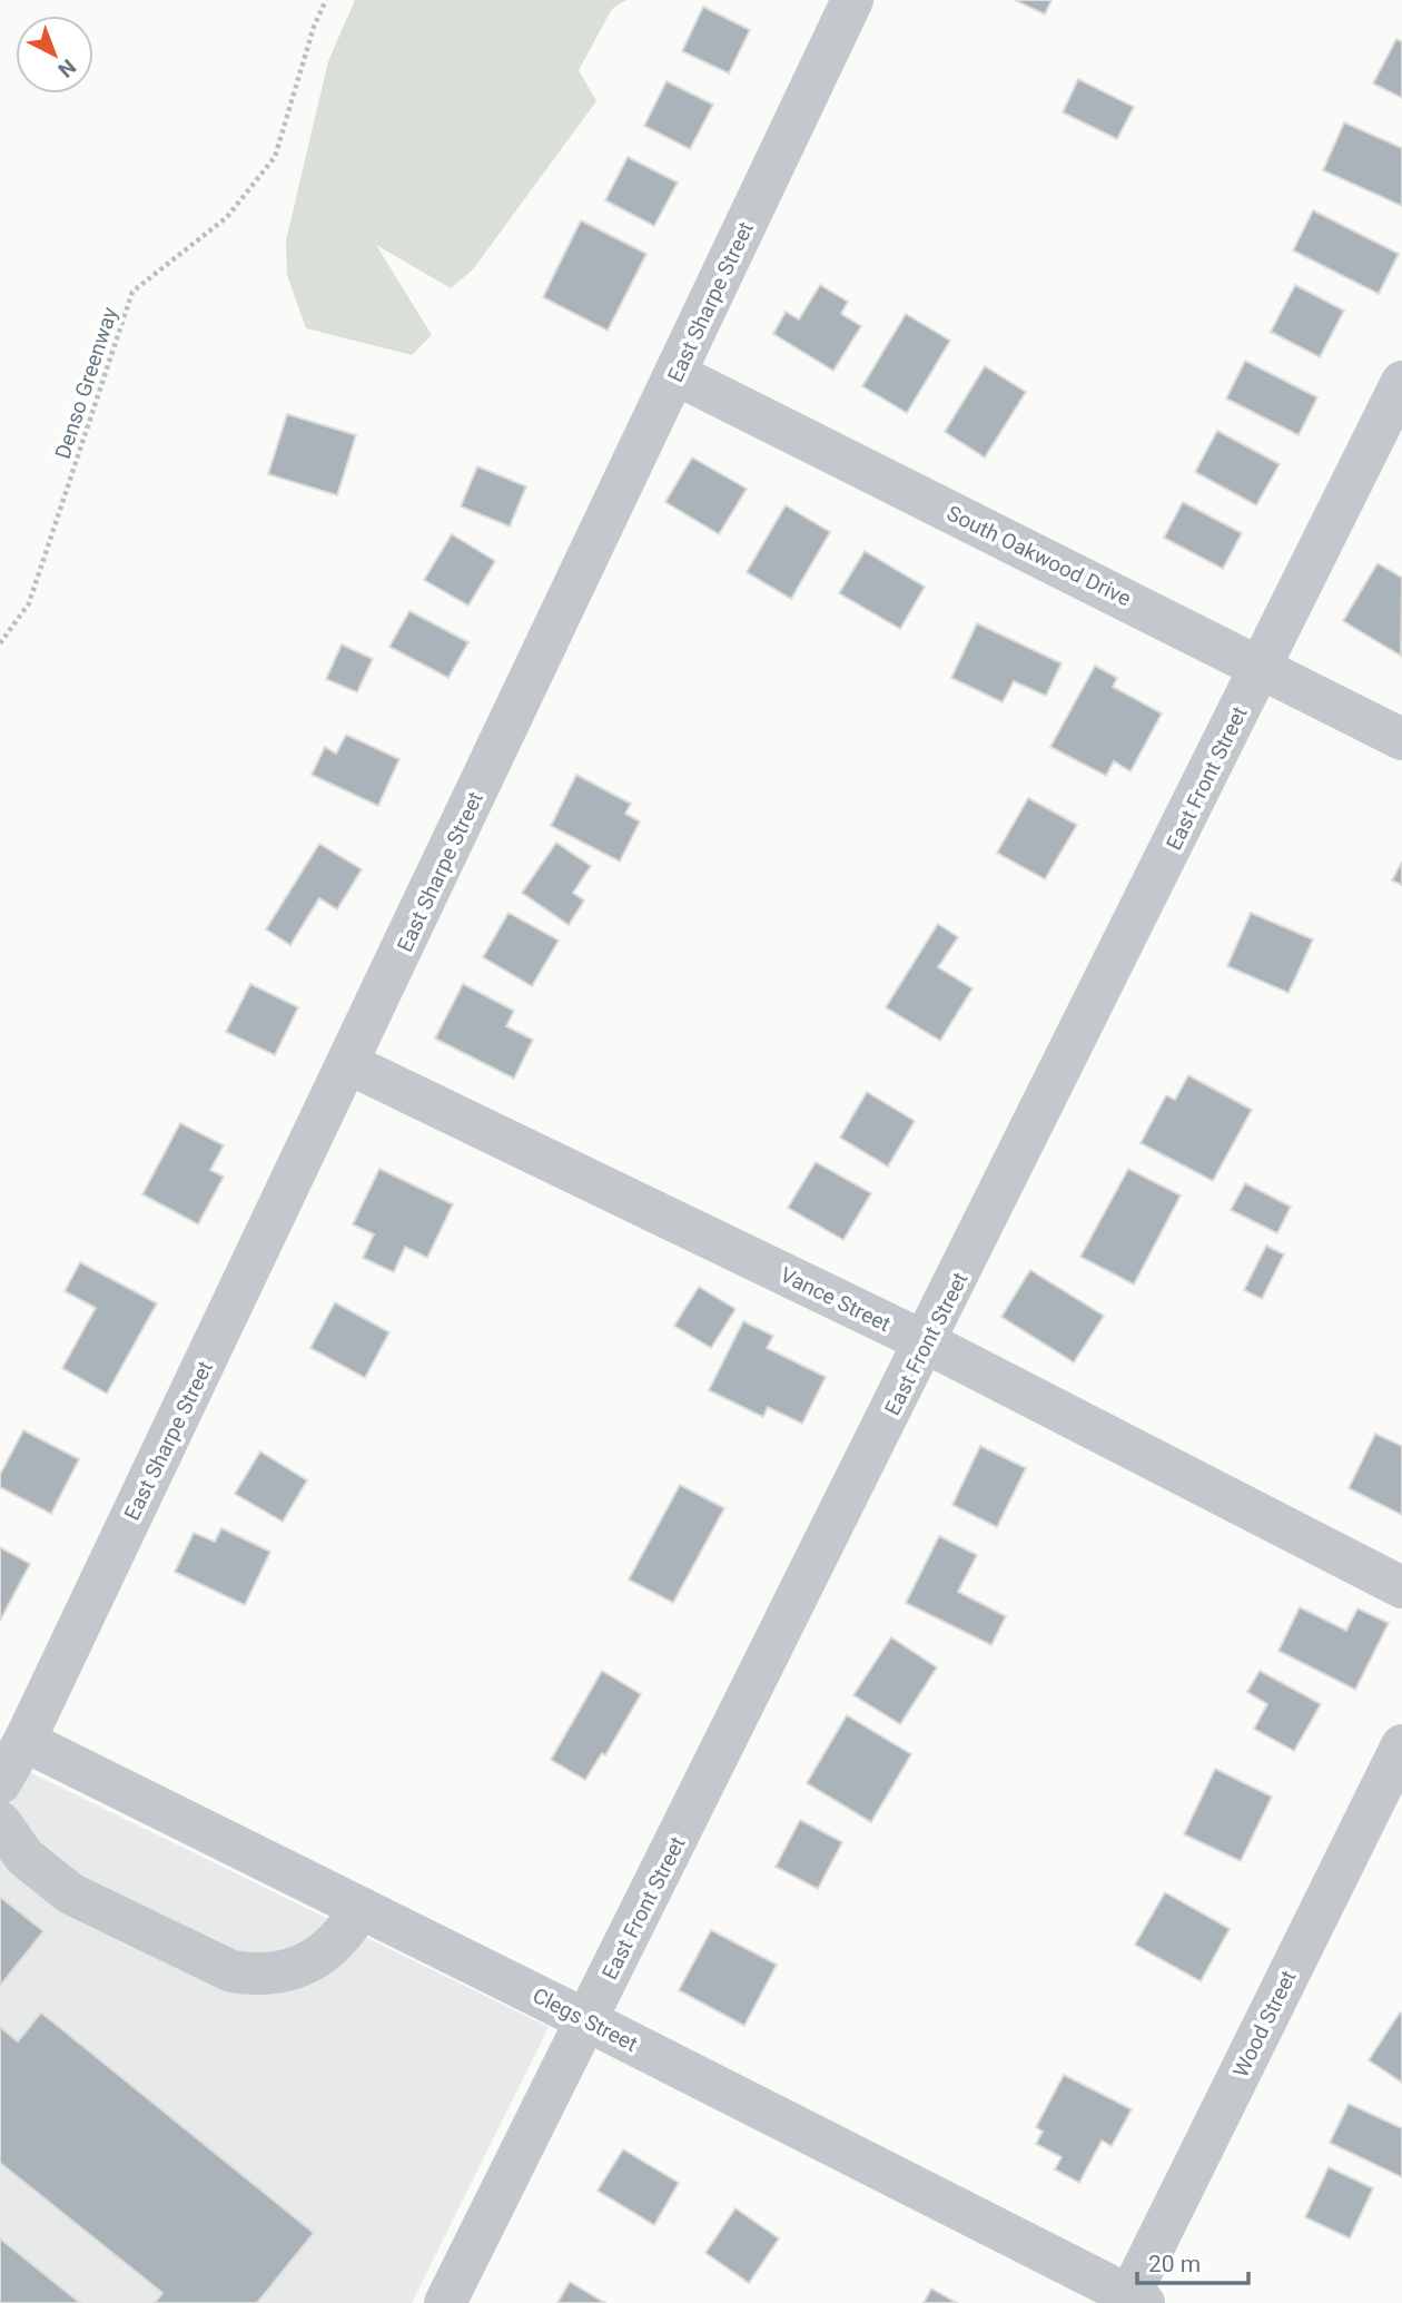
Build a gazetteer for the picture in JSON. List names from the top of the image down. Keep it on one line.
{"streets":{"street":["East Sharpe Street","South Oakwood Drive","East Front Street","Vance Street","Clegs Street","Wood Street"],"path":["Denso Greenway"]},"crossings":[["East Sharpe Street","South Oakwood Drive"],["East Sharpe Street","Vance Street"],["East Sharpe Street","Clegs Street"],["South Oakwood Drive","East Front Street"],["East Front Street","Vance Street"],["East Front Street","Clegs Street"],["Clegs Street","Wood Street"]],"scale_bar":"20 m","north":"bottom right"}
